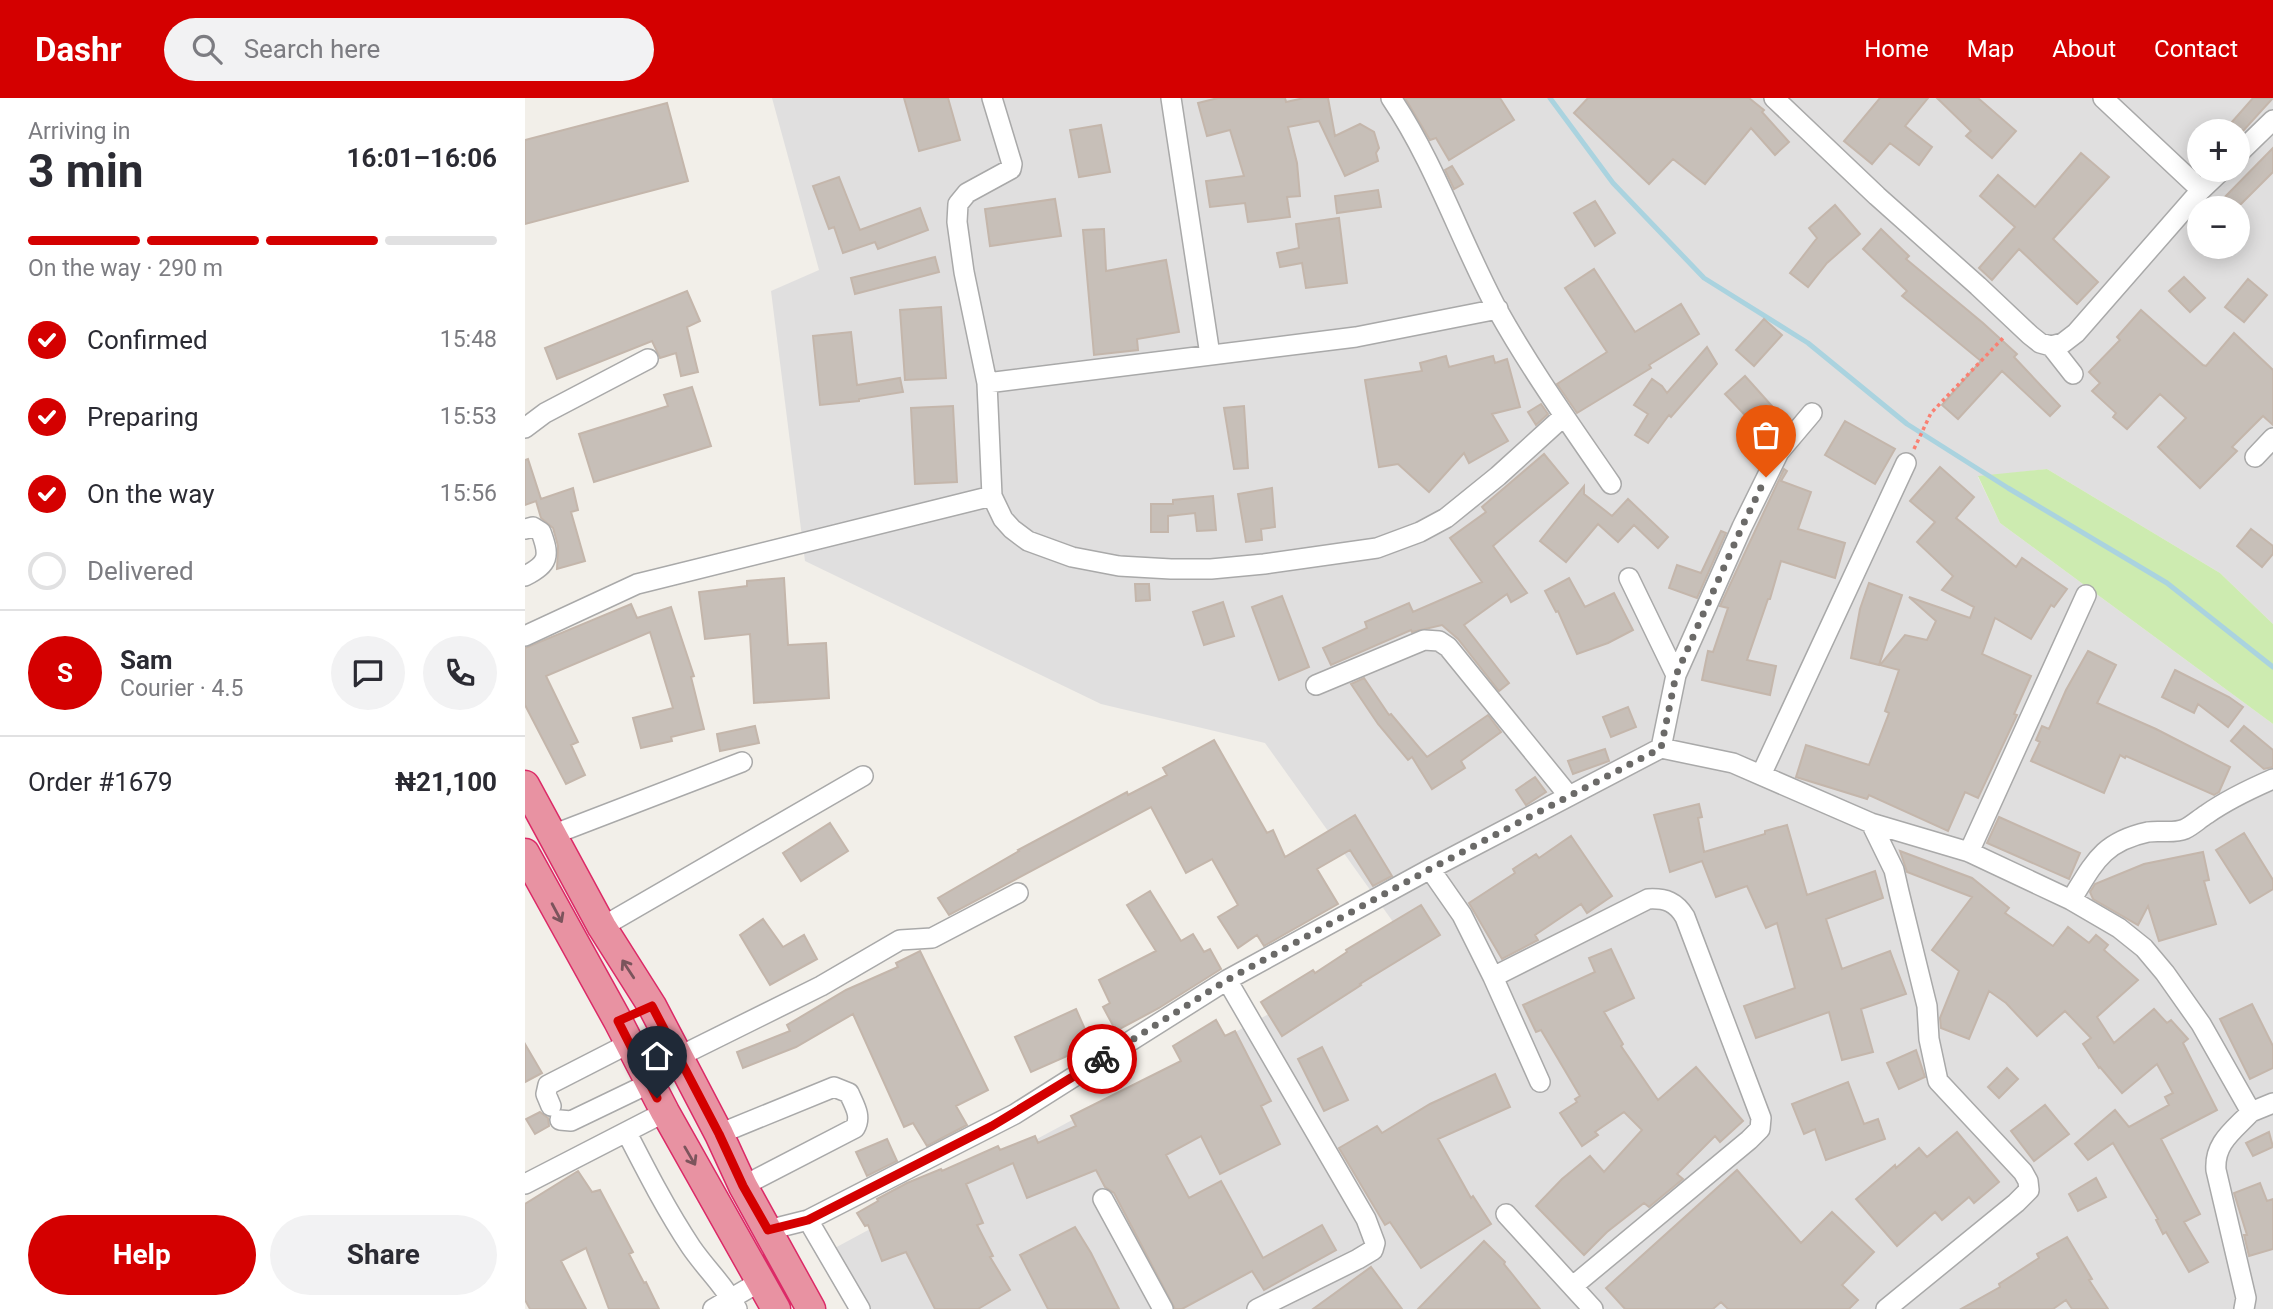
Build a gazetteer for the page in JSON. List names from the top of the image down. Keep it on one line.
{"page":{"header":"Dashr","search":"Search here","nav":["Home","Map","About","Contact"],"heading":["3 min","Arriving in","16:01–16:06"],"panel":["Sam","Courier · 4.5","Order #1679","₦21,100"],"map_buttons":["+","−"],"bar":"On the way · 290 m","list":[["Confirmed","15:48"],["Preparing","15:53"],["On the way","15:56"],"Delivered"],"round":"S","buttons":["Help","Share"]}}
